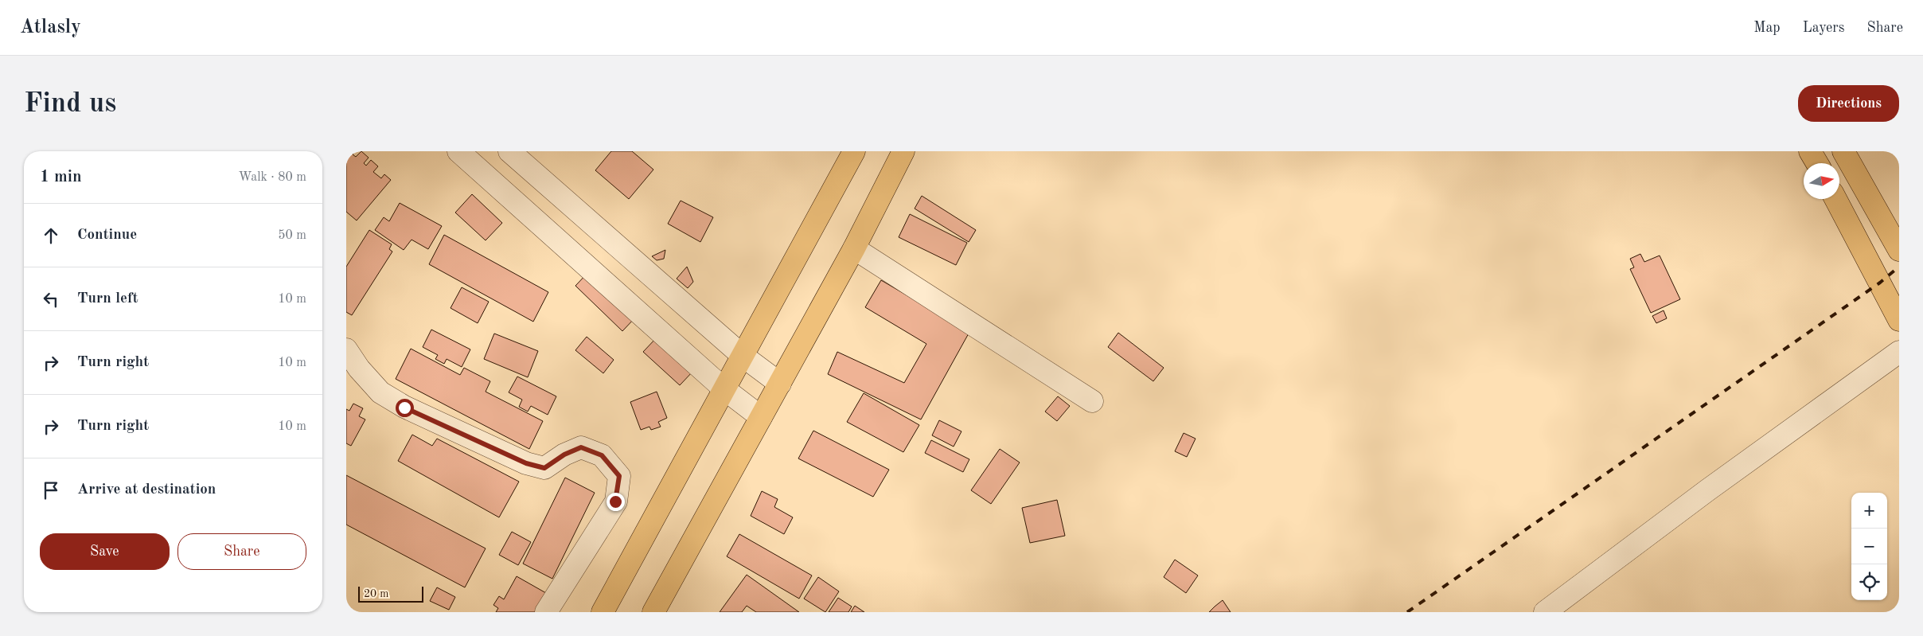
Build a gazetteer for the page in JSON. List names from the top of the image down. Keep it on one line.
{"scale_bar":"20 m","north":"right","page":{"header":"Atlasly","nav":["Map","Layers","Share"],"buttons":["Directions",["Save","Share"]],"title":"Find us","heading":["1 min","Walk · 80 m"],"list":[["Continue","50 m"],["Turn left","10 m"],["Turn right","10 m"],["Turn right","10 m"],"Arrive at destination"],"map_buttons":["+","−"],"scale":"20 m"}}
